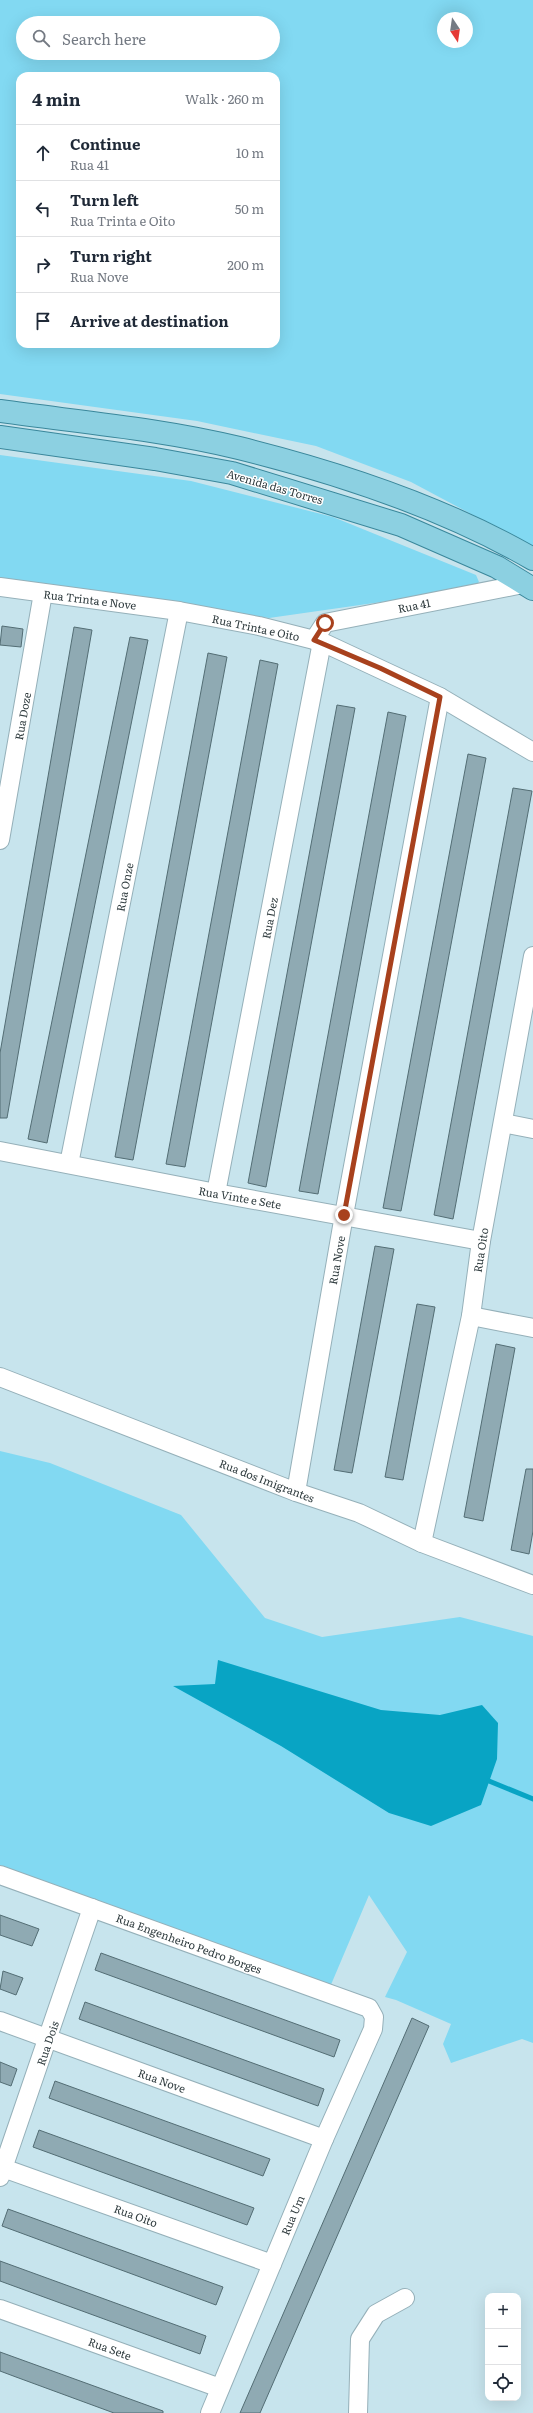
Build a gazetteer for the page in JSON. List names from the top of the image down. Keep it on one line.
{"streets":{"main road":["Avenida das Torres"],"street":["Rua Trinta e Nove","Rua 41","Rua Trinta e Oito","Rua Doze","Rua Onze","Rua Dez","Rua Vinte e Sete","Rua Oito","Rua Nove","Rua dos Imigrantes","Rua Engenheiro Pedro Borges","Rua Dois","Rua Um","Rua Sete"]},"crossings":[["Avenida das Torres","Rua 41"],["Rua Trinta e Nove","Rua Trinta e Oito"],["Rua Trinta e Nove","Rua Doze"],["Rua Trinta e Nove","Rua Onze"],["Rua 41","Rua Trinta e Oito"],["Rua 41","Rua Dez"],["Rua Trinta e Oito","Rua Onze"],["Rua Trinta e Oito","Rua Dez"],["Rua Trinta e Oito","Rua Nove"],["Rua Onze","Rua Vinte e Sete"],["Rua Dez","Rua Vinte e Sete"],["Rua Vinte e Sete","Rua Oito"],["Rua Vinte e Sete","Rua Nove"],["Rua Oito","Rua dos Imigrantes"],["Rua Oito","Rua Dois"],["Rua Oito","Rua Um"],["Rua Nove","Rua dos Imigrantes"],["Rua Nove","Rua Dois"],["Rua Nove","Rua Um"],["Rua Engenheiro Pedro Borges","Rua Dois"],["Rua Engenheiro Pedro Borges","Rua Um"],["Rua Um","Rua Sete"]],"north":"bottom","page":{"search":"Search here","heading":["4 min","Walk · 260 m"],"list":[["Continue","Rua 41","10 m"],["Turn left","Rua Trinta e Oito","50 m"],["Turn right","Rua Nove","200 m"],"Arrive at destination"],"map_buttons":["+","−"]}}
